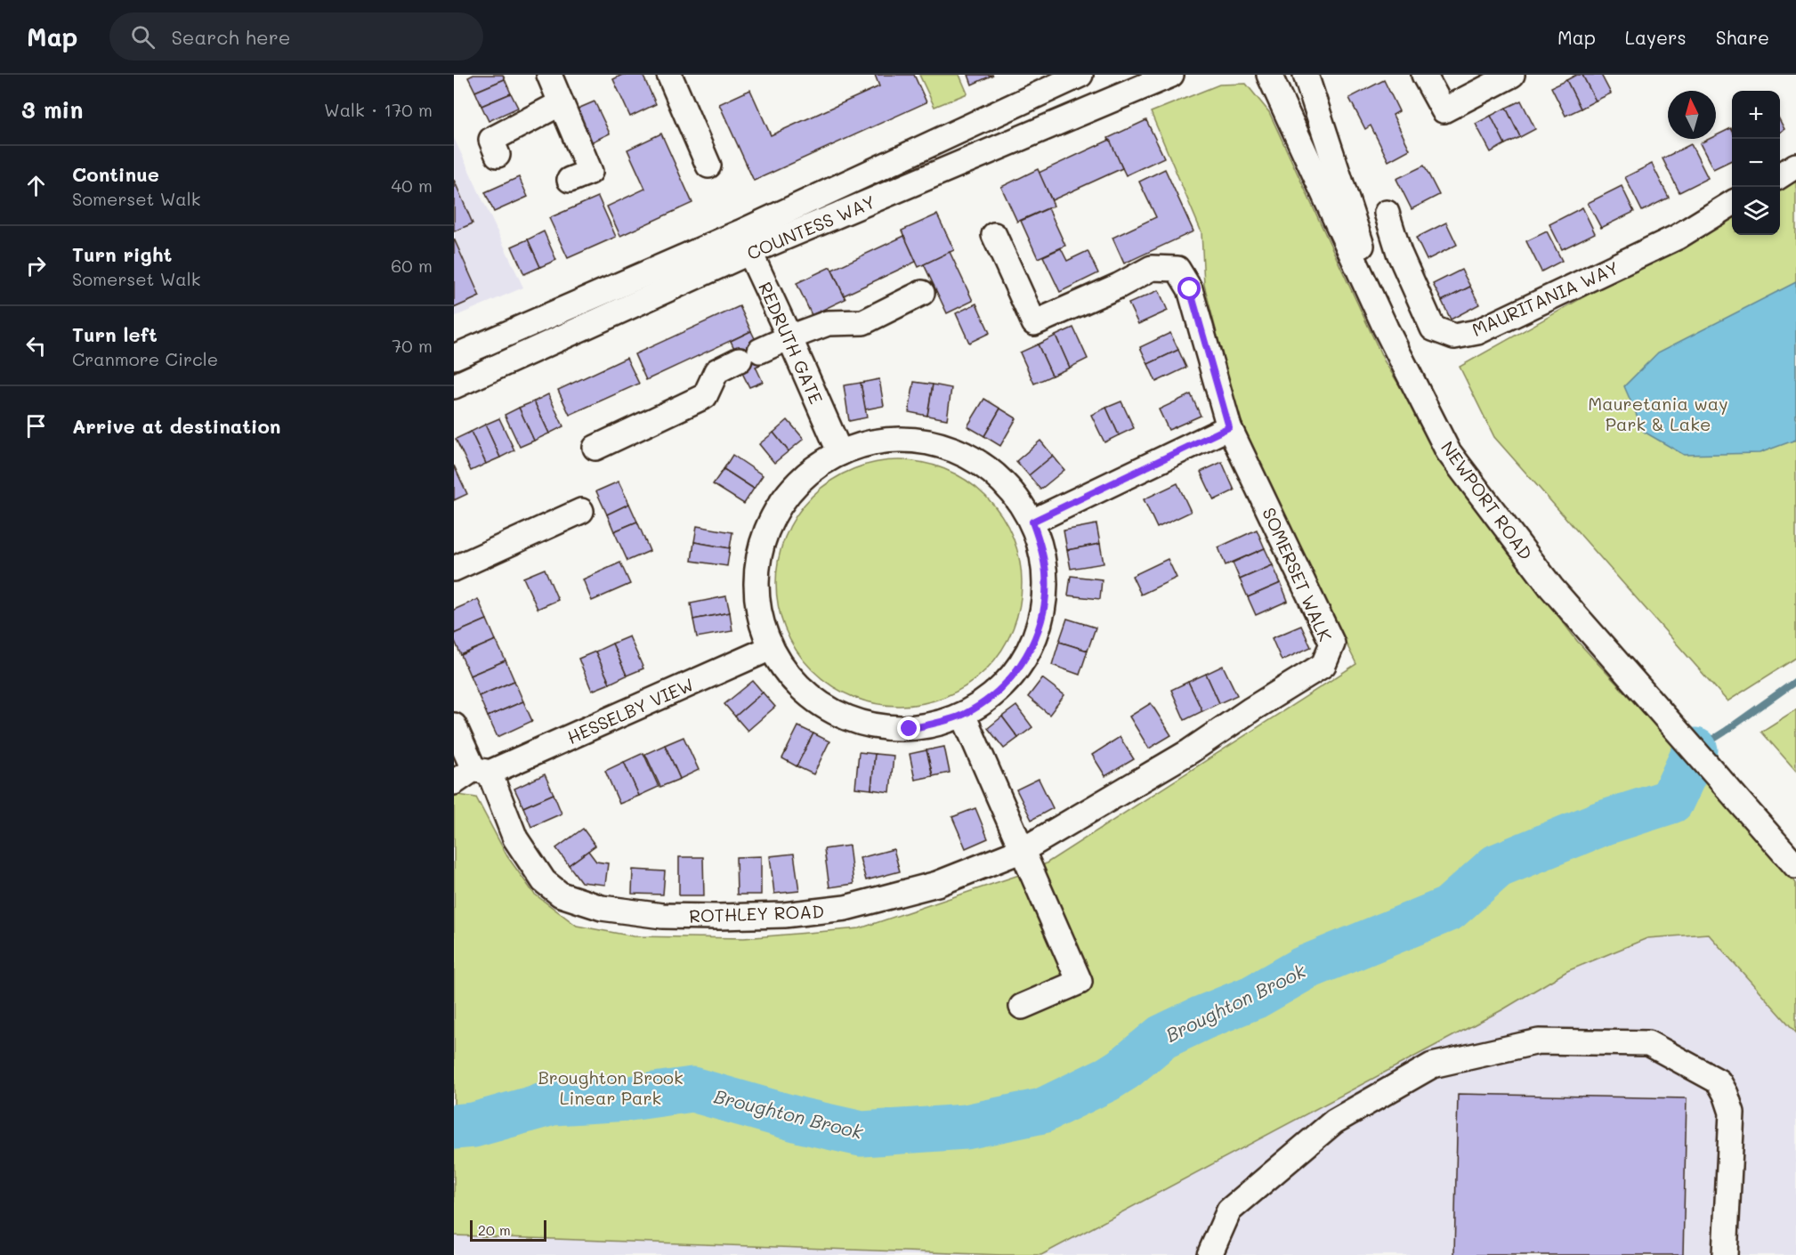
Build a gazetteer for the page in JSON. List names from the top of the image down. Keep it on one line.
{"streets":{"street":["COUNTESS WAY","MAURITANIA WAY","REDRUTH GATE","NEWPORT ROAD","SOMERSET WALK","HESSELBY VIEW","ROTHLEY ROAD"]},"crossings":[["COUNTESS WAY","REDRUTH GATE"],["SOMERSET WALK","ROTHLEY ROAD"],["HESSELBY VIEW","ROTHLEY ROAD"]],"water":["Broughton Brook"],"parks":["Mauretania way Park & Lake","Broughton Brook Linear Park"],"scale_bar":"20 m","north":"top","page":{"header":"Map","search":"Search here","nav":["Map","Layers","Share"],"heading":["3 min","Walk · 170 m"],"map_buttons":["+","−"],"list":[["Continue","Somerset Walk","40 m"],["Turn right","Somerset Walk","60 m"],["Turn left","Cranmore Circle","70 m"],"Arrive at destination"],"scale":"20 m"}}
